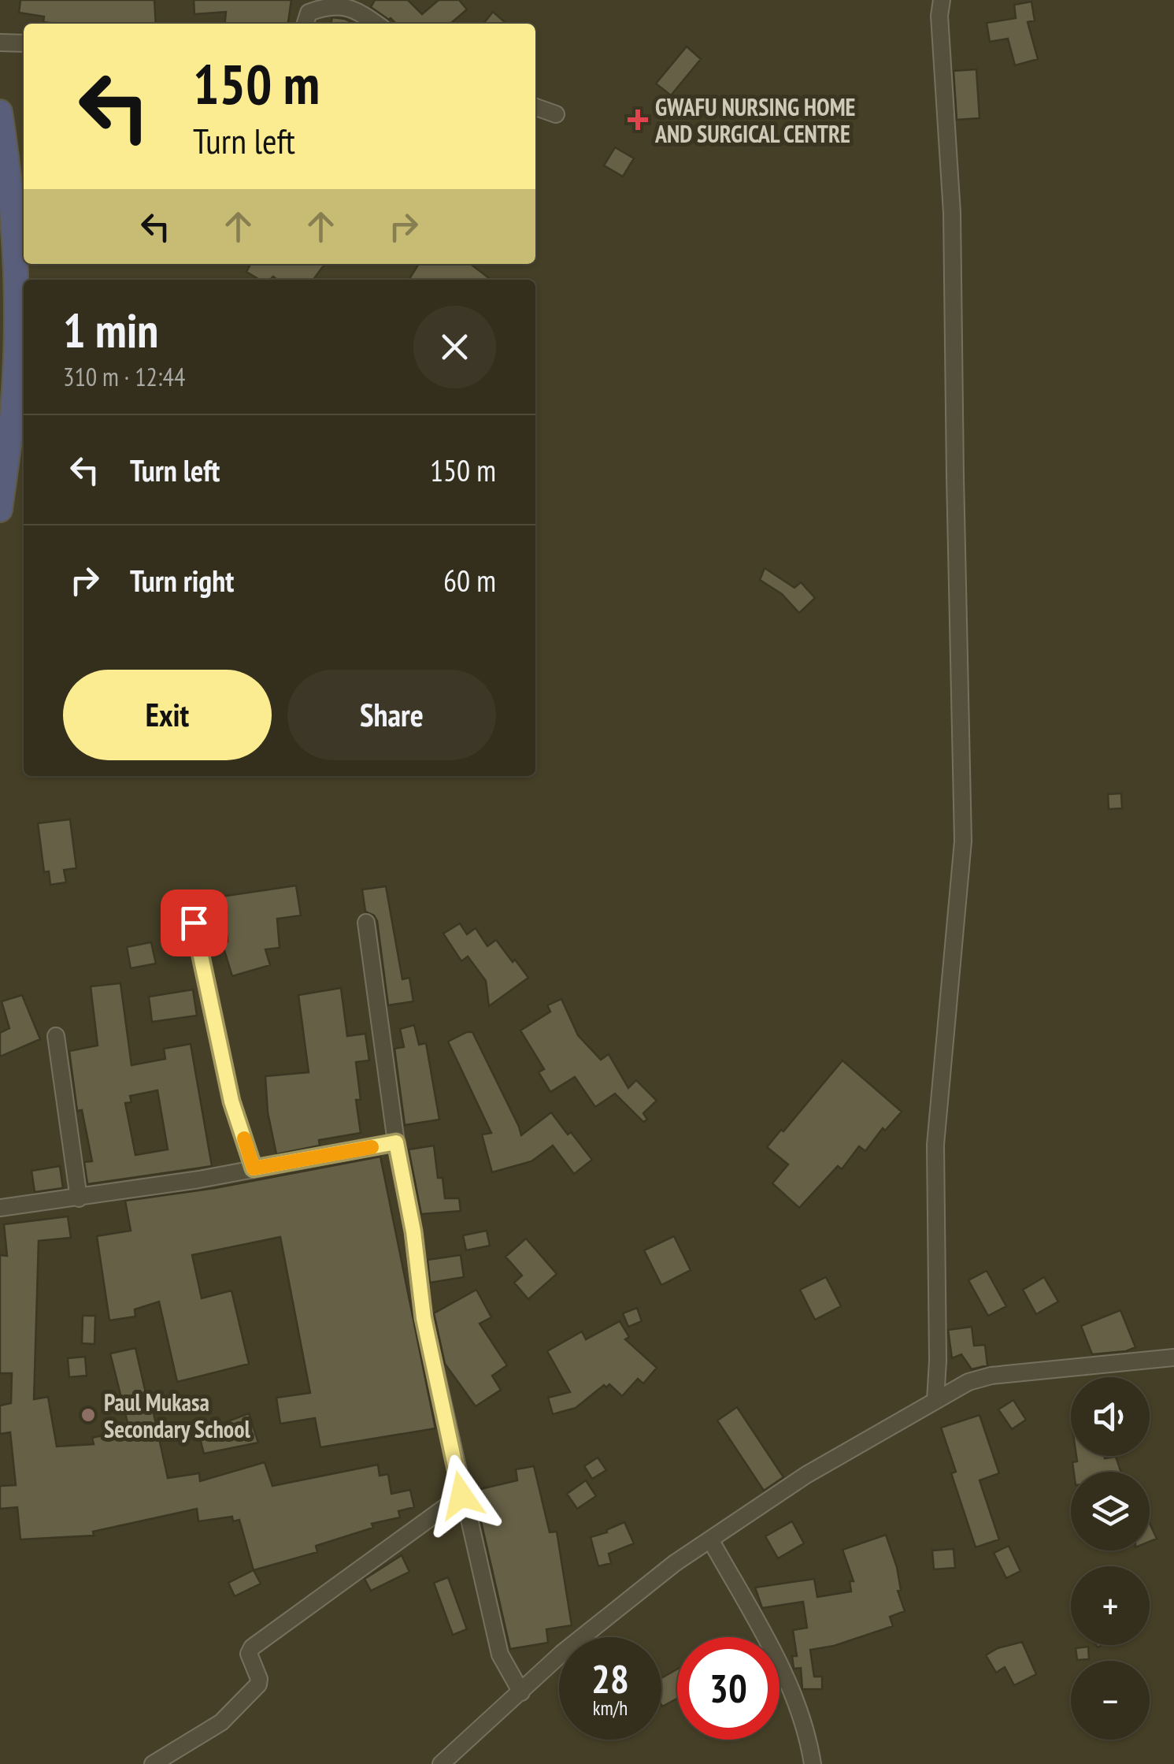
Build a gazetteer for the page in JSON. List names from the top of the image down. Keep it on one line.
{"places":{"health":["GWAFU NURSING HOME AND SURGICAL CENTRE"],"other":["Paul Mukasa Secondary School"]},"page":{"turn":["150 m","Turn left"],"heading":["1 min","310 m · 12:44"],"list":[{"name":"Turn left","value":"150 m"},{"name":"Turn right","value":"60 m"}],"buttons":["Exit","Share"],"map_buttons":["+","−"],"speed":"28 km/h","limit":"30"}}
